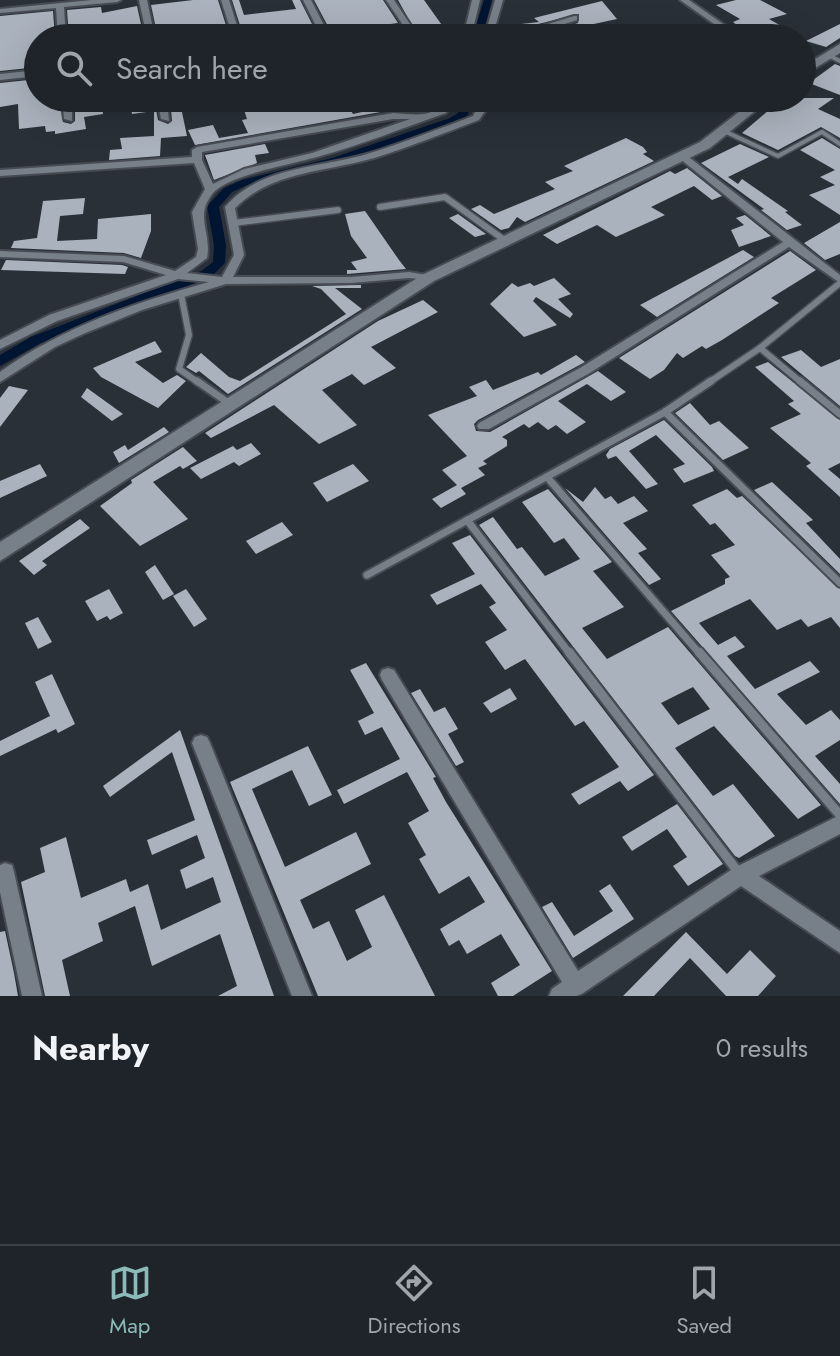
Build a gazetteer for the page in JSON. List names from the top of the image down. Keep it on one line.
{"page":{"search":"Search here","heading":["Nearby","0 results"],"nav":["Map","Directions","Saved"]}}
